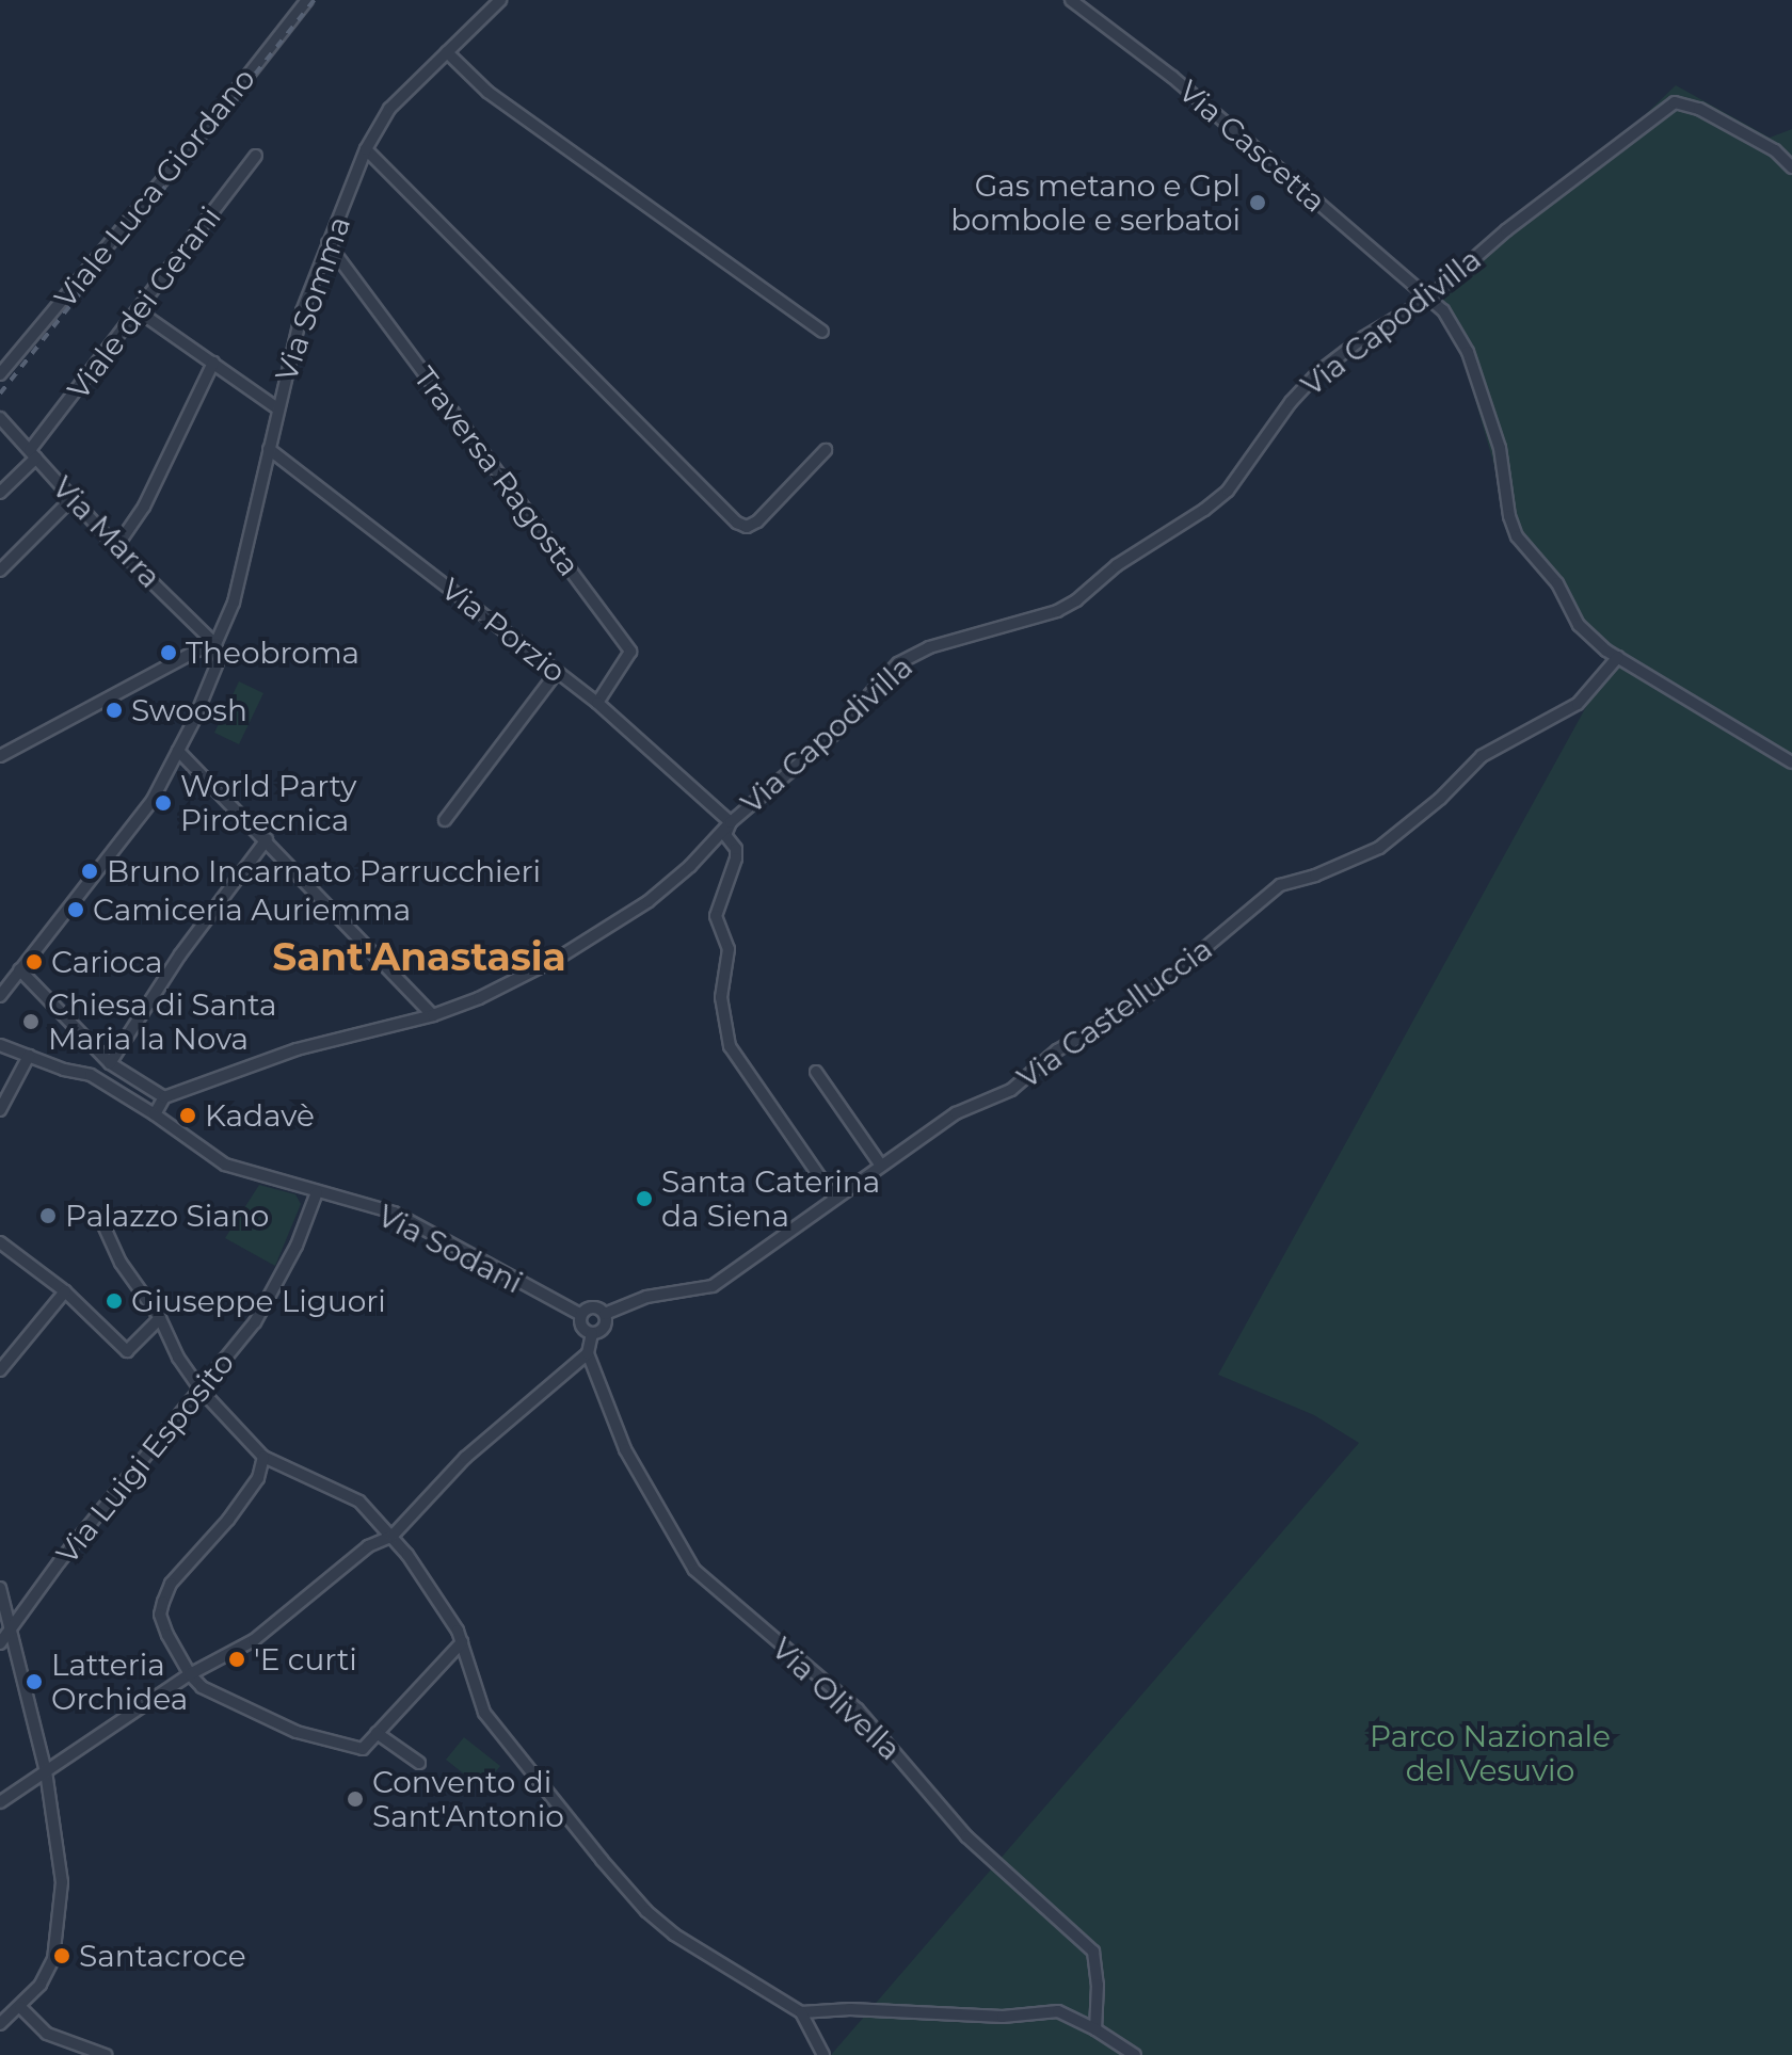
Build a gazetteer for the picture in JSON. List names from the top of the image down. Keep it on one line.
{"streets":{"street":["Via Cascetta","Viale Luca Giordano","Via Somma","Viale dei Gerani","Via Capodivilla","Traversa Ragosta","Via Marra","Via Porzio","Via Castelluccia","Via Sodani","Via Luigi Esposito","Via Olivella"]},"crossings":[["Via Cascetta","Via Capodivilla"],["Via Cascetta","Via Castelluccia"],["Via Somma","Traversa Ragosta"],["Via Somma","Via Marra"],["Via Somma","Via Porzio"],["Viale dei Gerani","Via Marra"],["Via Capodivilla","Via Porzio"],["Traversa Ragosta","Via Porzio"],["Via Castelluccia","Via Sodani"],["Via Sodani","Via Luigi Esposito"]],"districts":["Sant'Anastasia"],"parks":["Parco Nazionale del Vesuvio"],"places":["Gas metano e Gpl bombole e serbatoi","Theobroma","Swoosh","World Party Pirotecnica","Bruno Incarnato Parrucchieri","Camiceria Auriemma","Carioca","Chiesa di Santa Maria la Nova","Kadavè","Santa Caterina da Siena","Palazzo Siano","Giuseppe Liguori","'E curti","Latteria Orchidea","Convento di Sant'Antonio","Santacroce"]}
